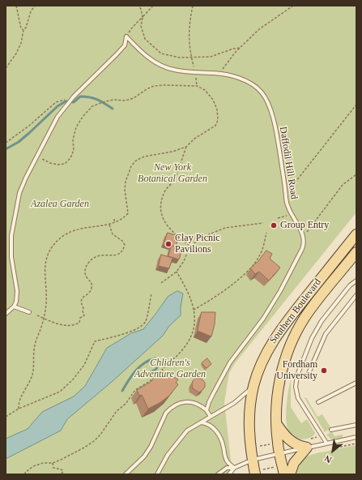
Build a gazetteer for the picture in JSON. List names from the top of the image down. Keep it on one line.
{"streets":{"main road":["Southern Boulevard"],"lane":["Daffodil Hill Road"]},"parks":["New York Botanical Garden","Azalea Garden","Chlidren's Adventure Garden"],"places":["Group Entry","Clay Picnic Pavilions","Fordham University"],"north":"bottom left"}
